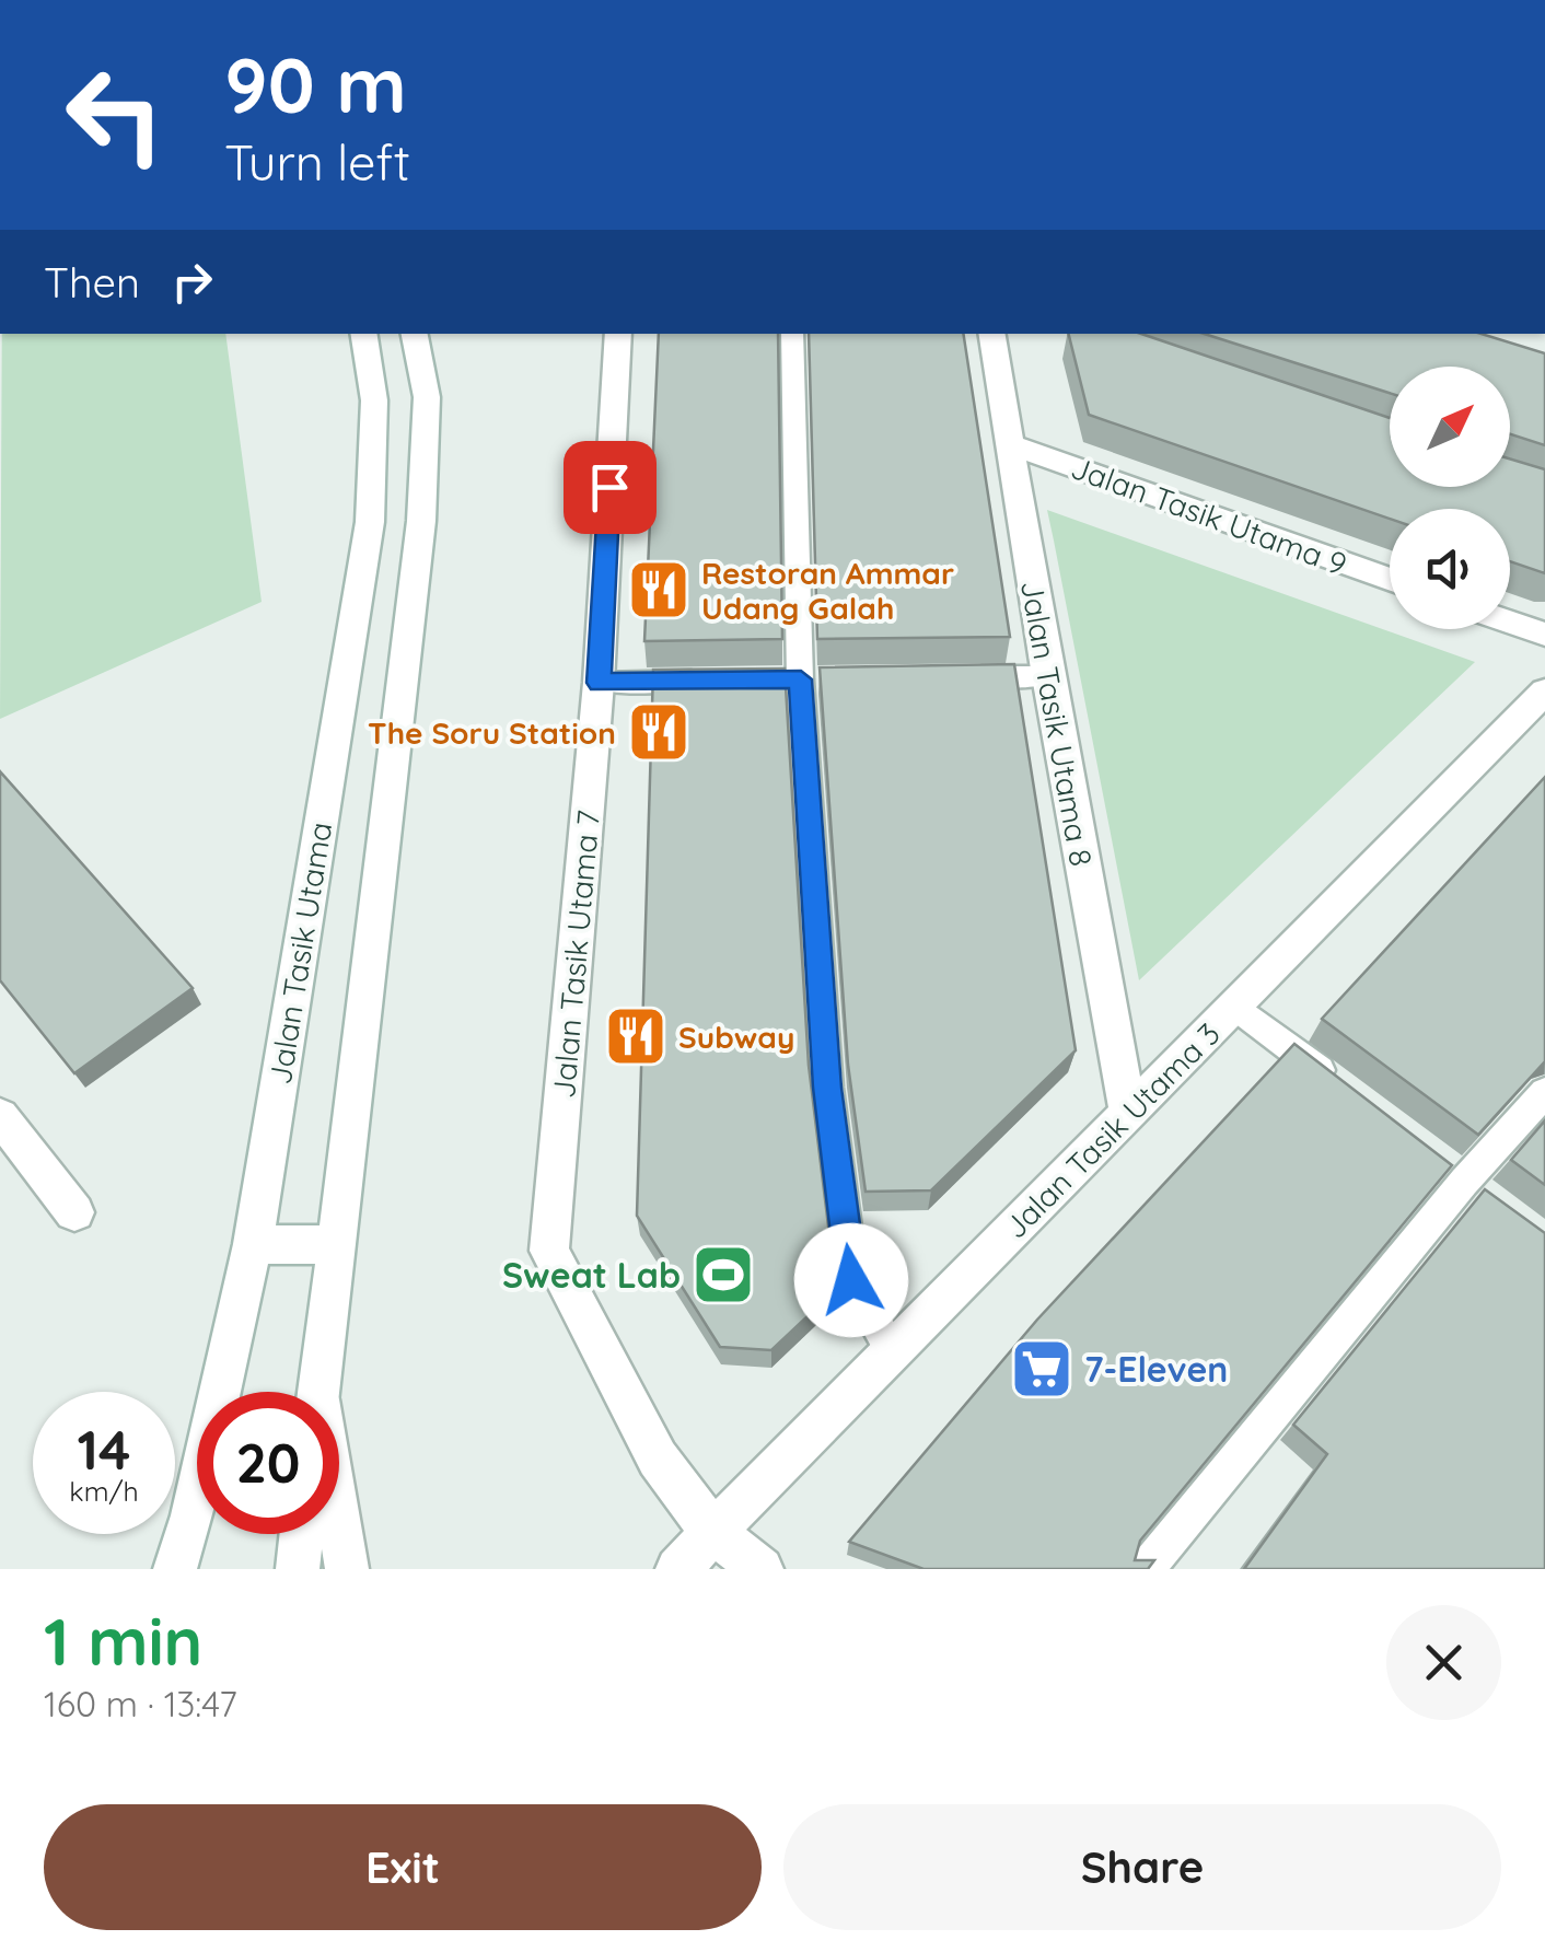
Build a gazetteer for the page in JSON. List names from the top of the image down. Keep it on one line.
{"streets":{"street":["Jalan Tasik Utama 9","Jalan Tasik Utama 8","Jalan Tasik Utama","Jalan Tasik Utama 7","Jalan Tasik Utama 3"]},"crossings":[["Jalan Tasik Utama 9","Jalan Tasik Utama 8"],["Jalan Tasik Utama 8","Jalan Tasik Utama 3"],["Jalan Tasik Utama 7","Jalan Tasik Utama 3"]],"places":{"restaurant":["Restoran Ammar Udang Galah","The Soru Station","Subway"],"sports":["Sweat Lab"],"supermarket":["7-Eleven"]},"north":"top right","page":{"turn":["90 m","Turn left"],"then":"Then","speed":"14 km/h","limit":"20","heading":["1 min","160 m · 13:47"],"buttons":["Exit","Share"]}}
